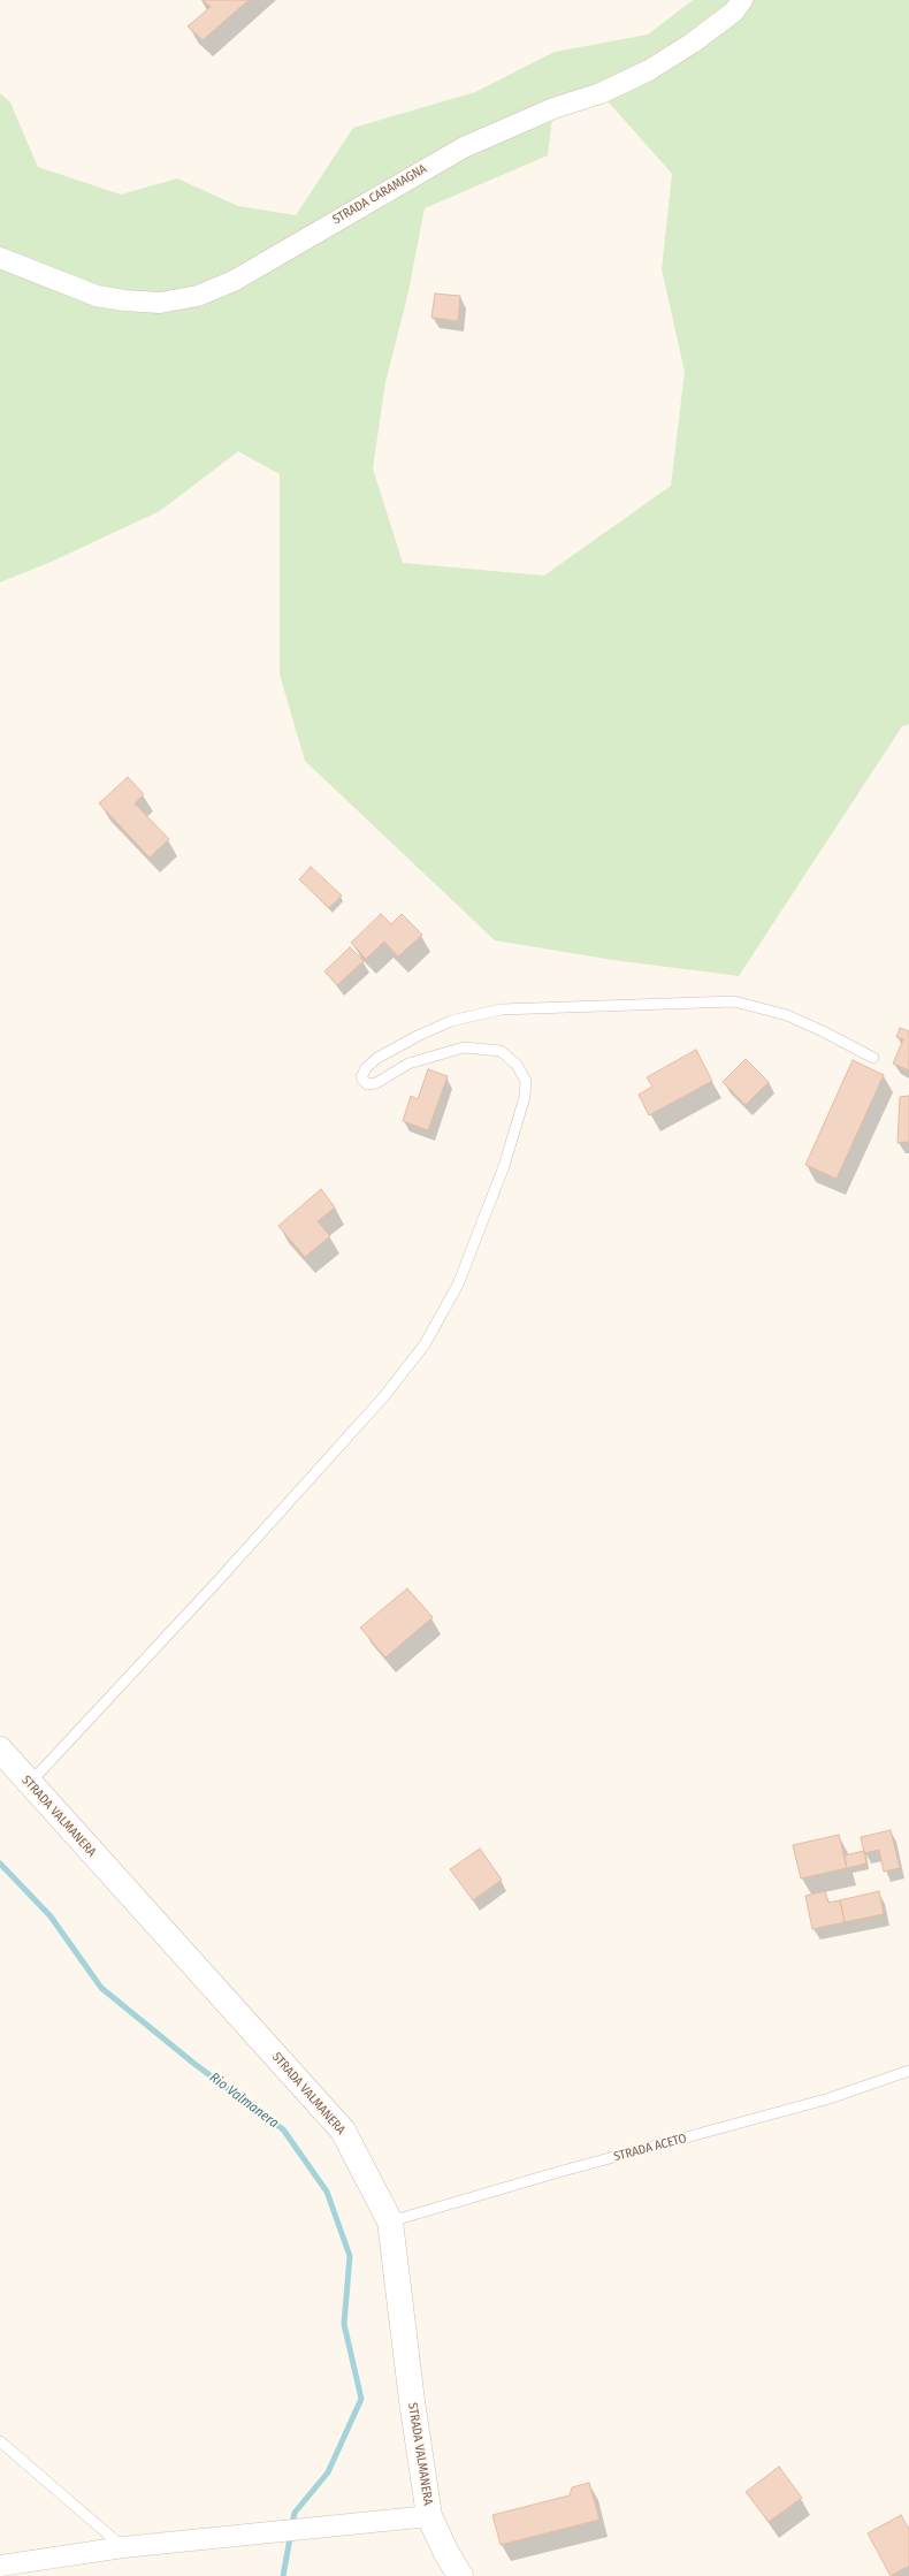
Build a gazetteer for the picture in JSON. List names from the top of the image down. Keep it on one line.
{"streets":{"street":["STRADA CARAMAGNA","STRADA VALMANERA"],"lane":["STRADA ACETO"]},"crossings":[["STRADA VALMANERA","STRADA ACETO"]],"water":["Rio Valmanera"]}
